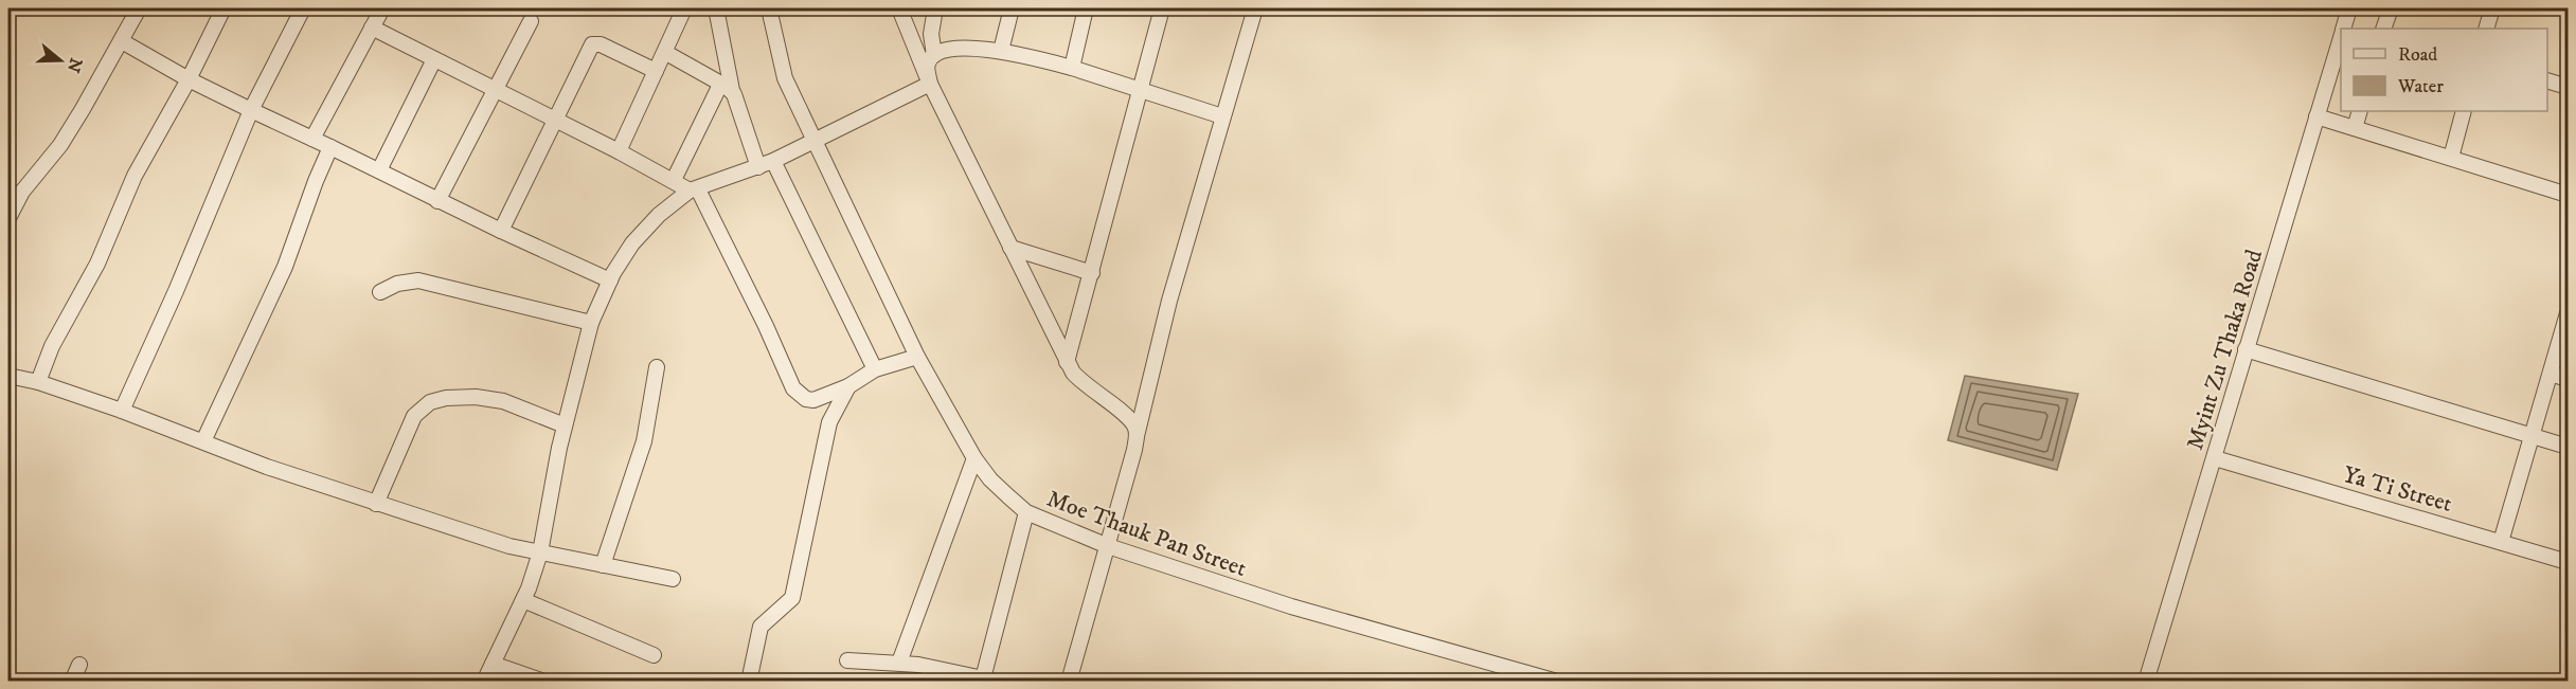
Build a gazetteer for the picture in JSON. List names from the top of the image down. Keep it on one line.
{"streets":{"street":["Myint Zu Thaka Road","Ya Ti Street","Moe Thauk Pan Street"]},"crossings":[["Myint Zu Thaka Road","Ya Ti Street"]],"legend":["Road","Water"],"north":"right"}
